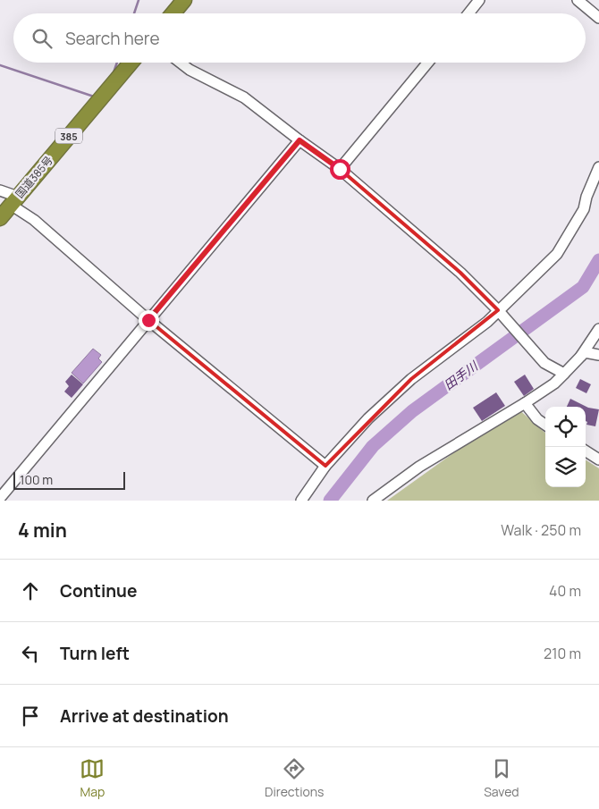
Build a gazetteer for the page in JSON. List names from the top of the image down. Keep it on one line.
{"streets":{"highway":["385","国道385号"]},"water":["田手川"],"scale_bar":"100 m","page":{"search":"Search here","scale":"100 m","heading":["4 min","Walk · 250 m"],"list":[["Continue","40 m"],["Turn left","210 m"],"Arrive at destination"],"nav":["Map","Directions","Saved"]}}
